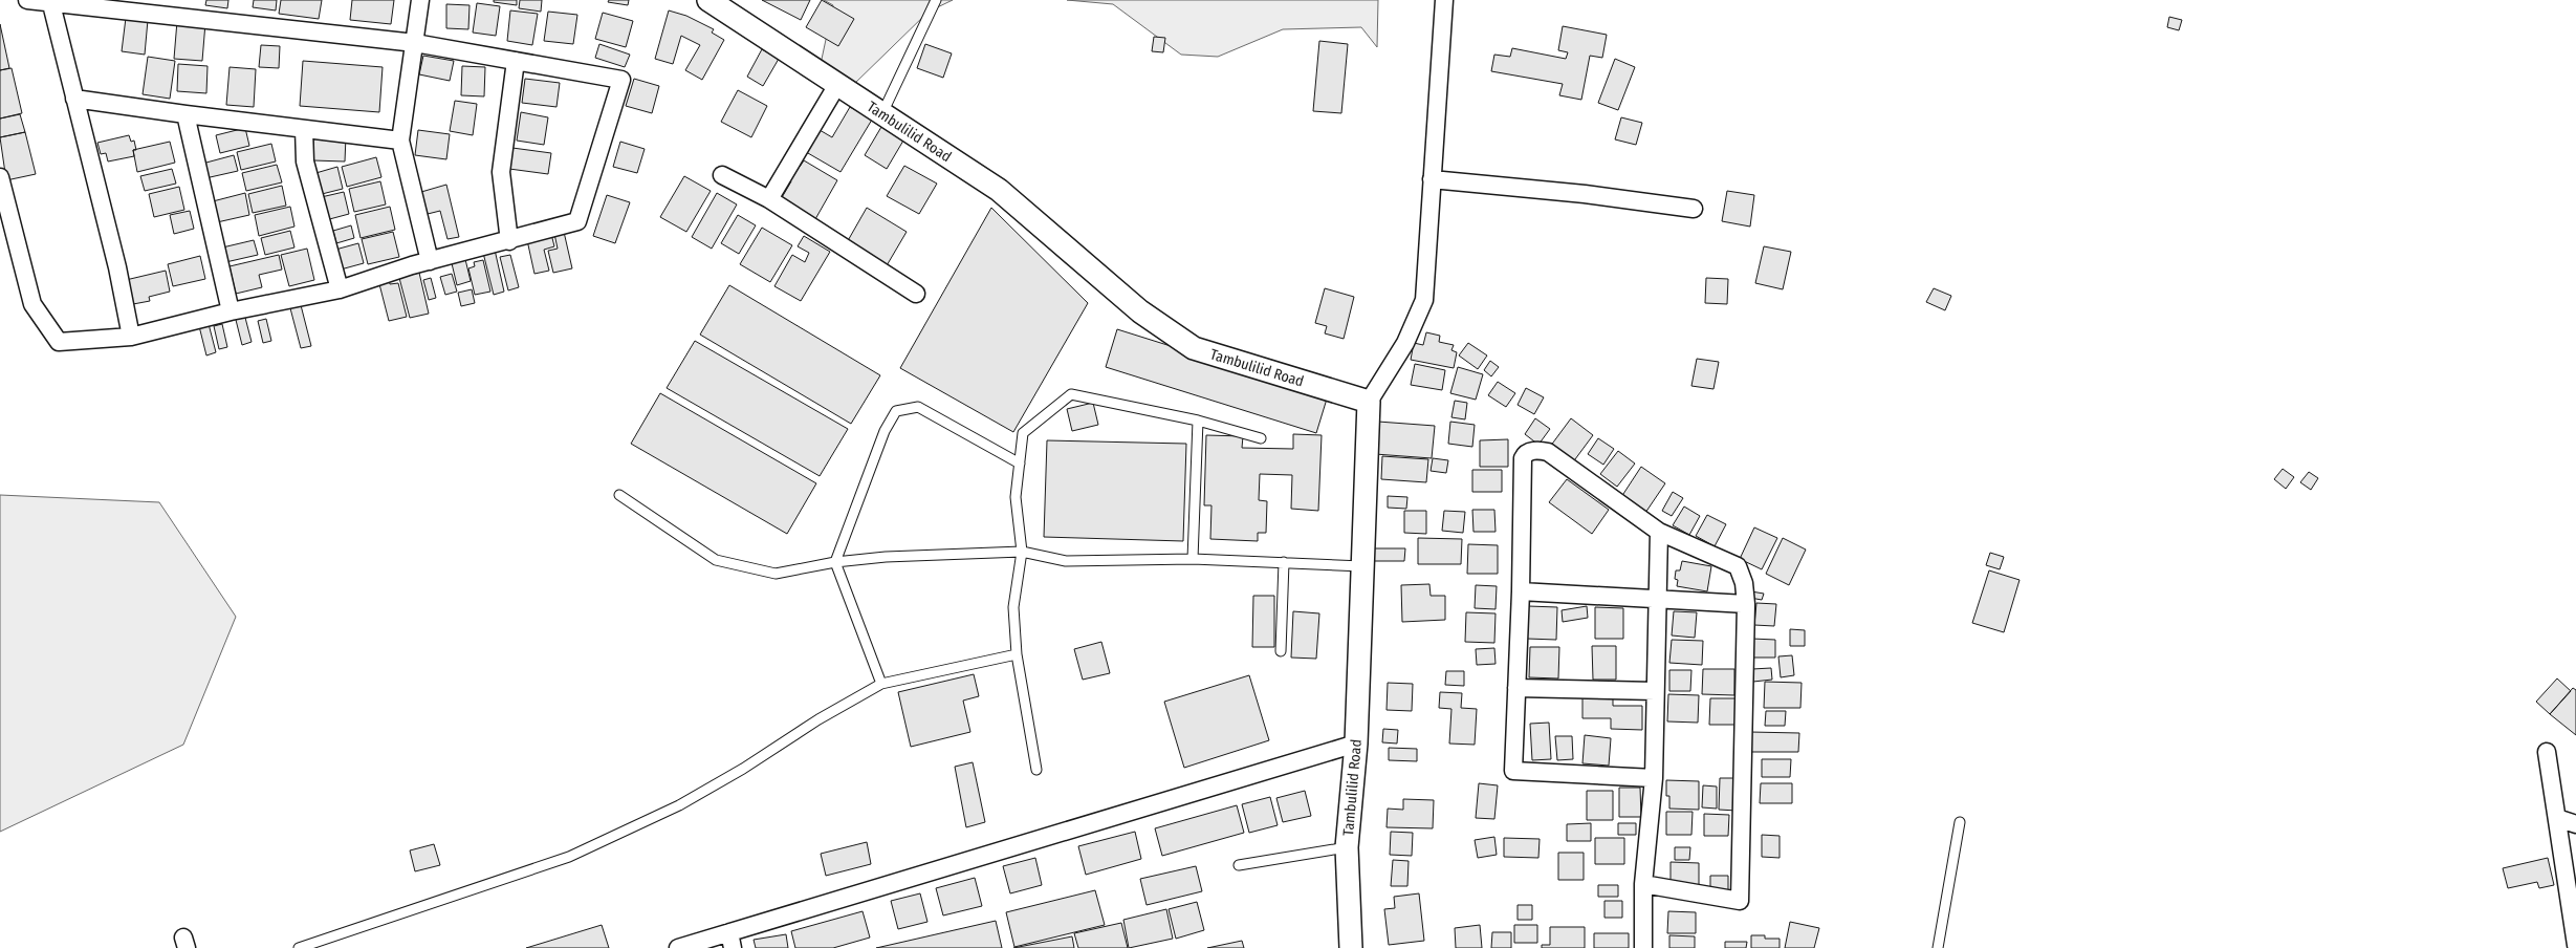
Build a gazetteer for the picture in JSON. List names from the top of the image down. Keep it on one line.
{"streets":{"street":["Tambulilid Road"]}}
